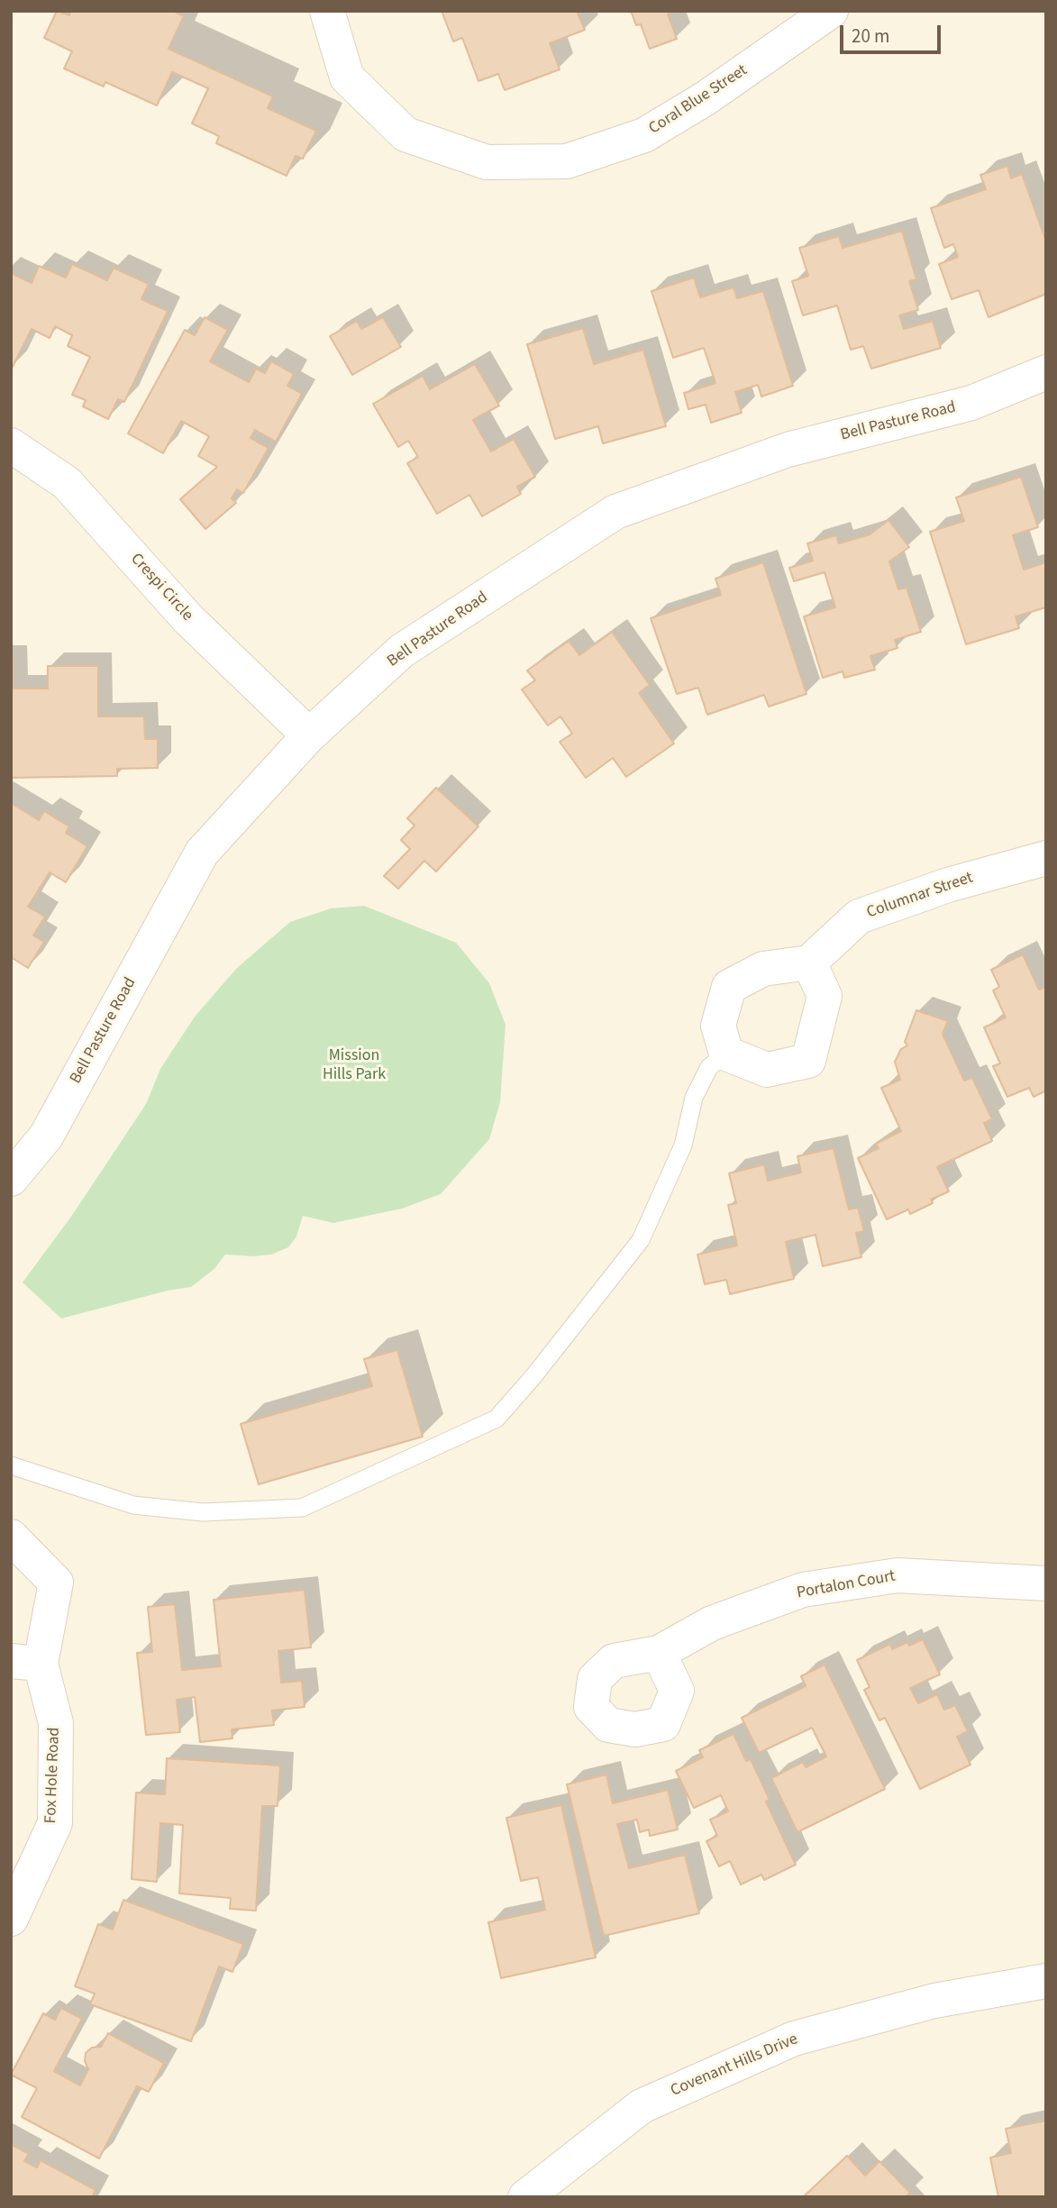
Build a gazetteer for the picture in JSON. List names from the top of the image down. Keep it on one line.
{"streets":{"street":["Coral Blue Street","Bell Pasture Road","Crespi Circle","Columnar Street","Portalon Court","Fox Hole Road","Covenant Hills Drive"]},"crossings":[["Bell Pasture Road","Crespi Circle"]],"parks":["Mission Hills Park"],"scale_bar":"20 m"}
